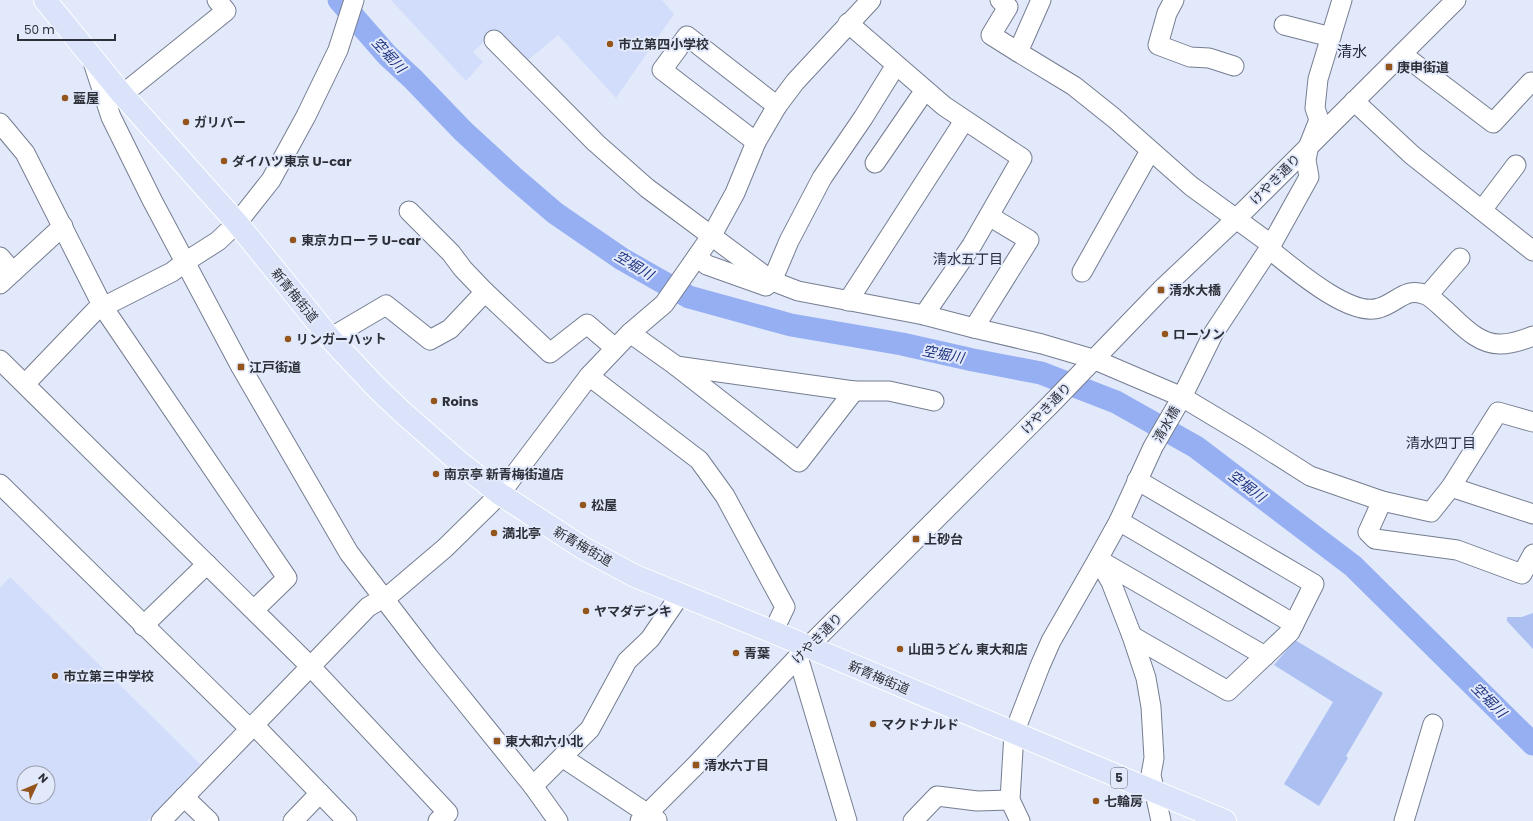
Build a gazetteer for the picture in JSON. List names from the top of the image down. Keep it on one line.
{"streets":{"main road":["新青梅街道","5"],"street":["けやき通り","清水橋"]},"crossings":[["けやき通り","新青梅街道"],["けやき通り","清水橋"],["新青梅街道","清水橋"]],"districts":["清水","清水五丁目","清水四丁目"],"water":["空堀川"],"places":{"other":["市立第四小学校","藍屋","ガリバー","ダイハツ東京 U-car","東京カローラ U-car","ローソン","リンガーハット","Roins","南京亭 新青梅街道店","松屋","満北亭","ヤマダデンキ","山田うどん 東大和店","青葉","市立第三中学校","マクドナルド","七輪房"],"transit":["庚申街道","清水大橋","江戸街道","上砂台","東大和六小北","清水六丁目"]},"scale_bar":"50 m","north":"top right"}
